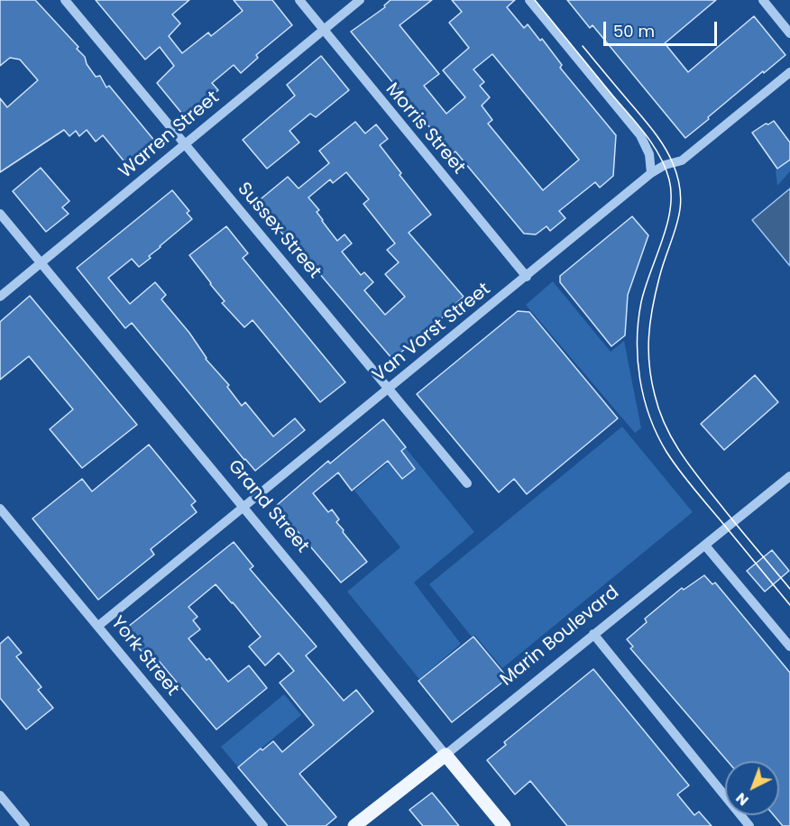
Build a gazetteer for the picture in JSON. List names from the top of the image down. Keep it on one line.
{"streets":{"main road":["Grand Street","Marin Boulevard"],"street":["Morris Street","Warren Street","Sussex Street","Van Vorst Street","York Street"]},"crossings":[["Morris Street","Warren Street"],["Morris Street","Van Vorst Street"],["Warren Street","Sussex Street"],["Warren Street","Grand Street"],["Sussex Street","Van Vorst Street"],["Van Vorst Street","Grand Street"],["Van Vorst Street","York Street"],["Grand Street","Marin Boulevard"]],"scale_bar":"50 m","north":"bottom left"}
